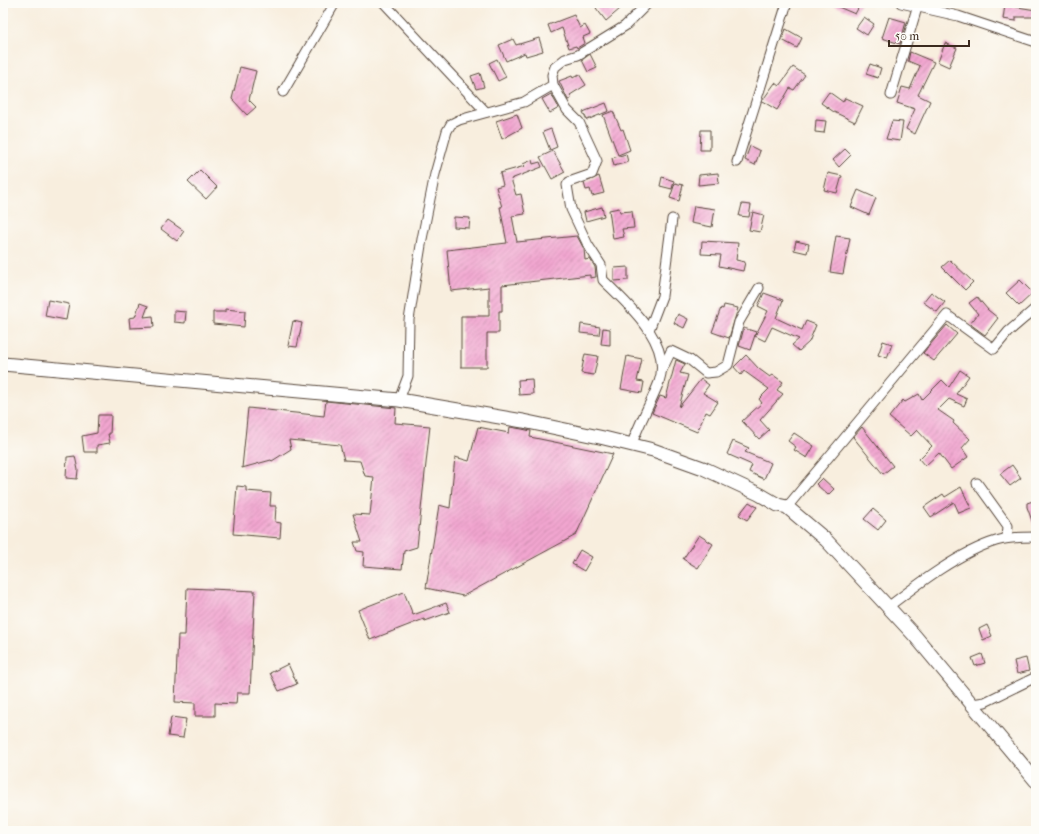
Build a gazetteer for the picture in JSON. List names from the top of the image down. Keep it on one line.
{"scale_bar":"50 m"}
